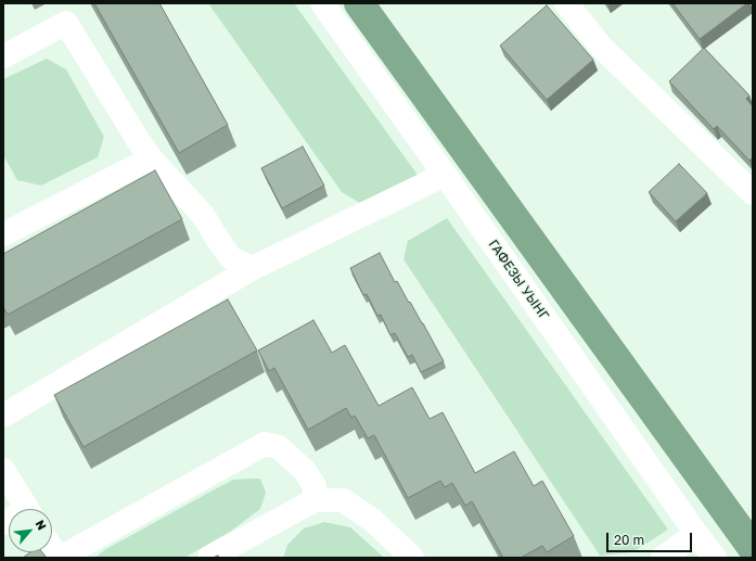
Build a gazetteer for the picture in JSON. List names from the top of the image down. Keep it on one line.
{"streets":{"street":["ГАФЕЗЫ УЫНГ"]},"scale_bar":"20 m","north":"top right"}
